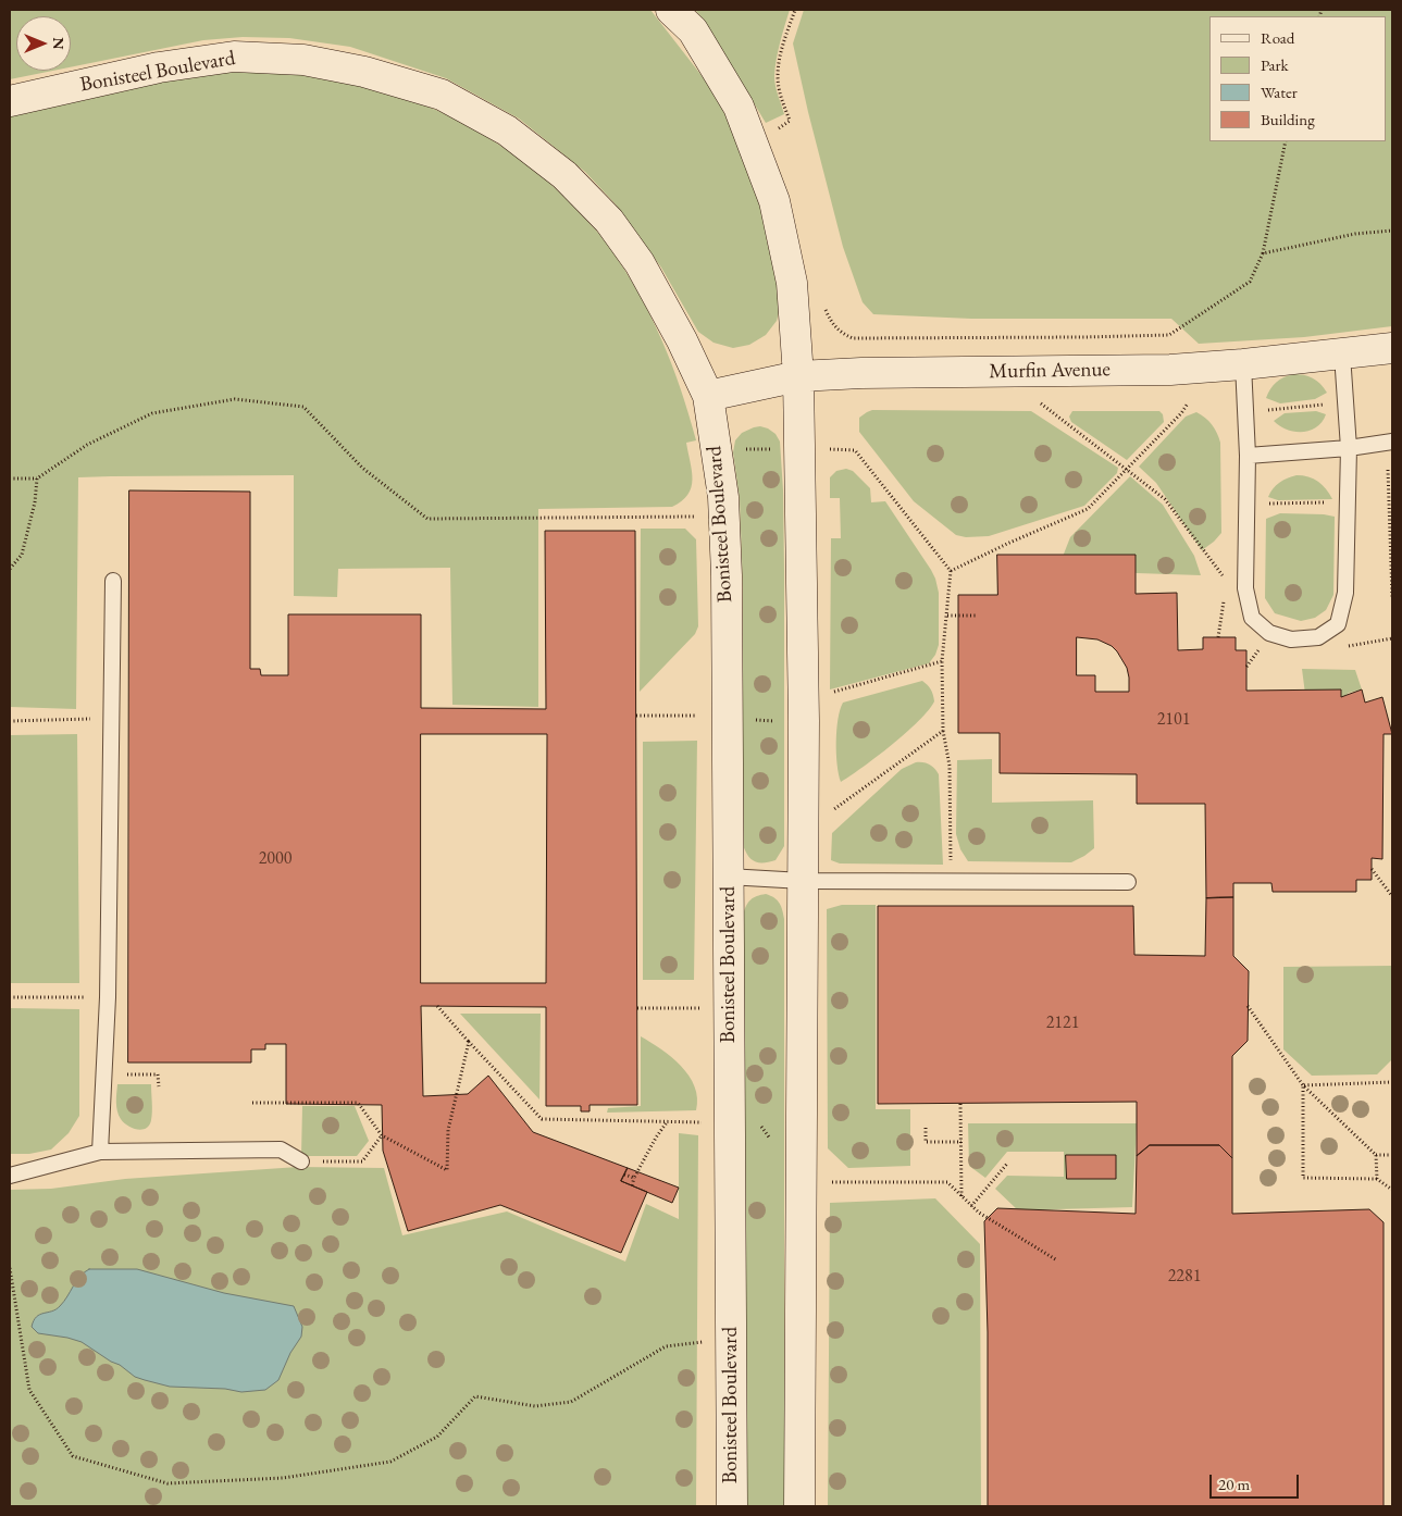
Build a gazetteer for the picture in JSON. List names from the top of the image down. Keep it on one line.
{"streets":{"street":["Bonisteel Boulevard","Murfin Avenue"]},"crossings":[["Bonisteel Boulevard","Murfin Avenue"]],"house_numbers":["2101","2000","2121","2281"],"legend":["Road","Park","Water","Building"],"scale_bar":"20 m","north":"right"}
